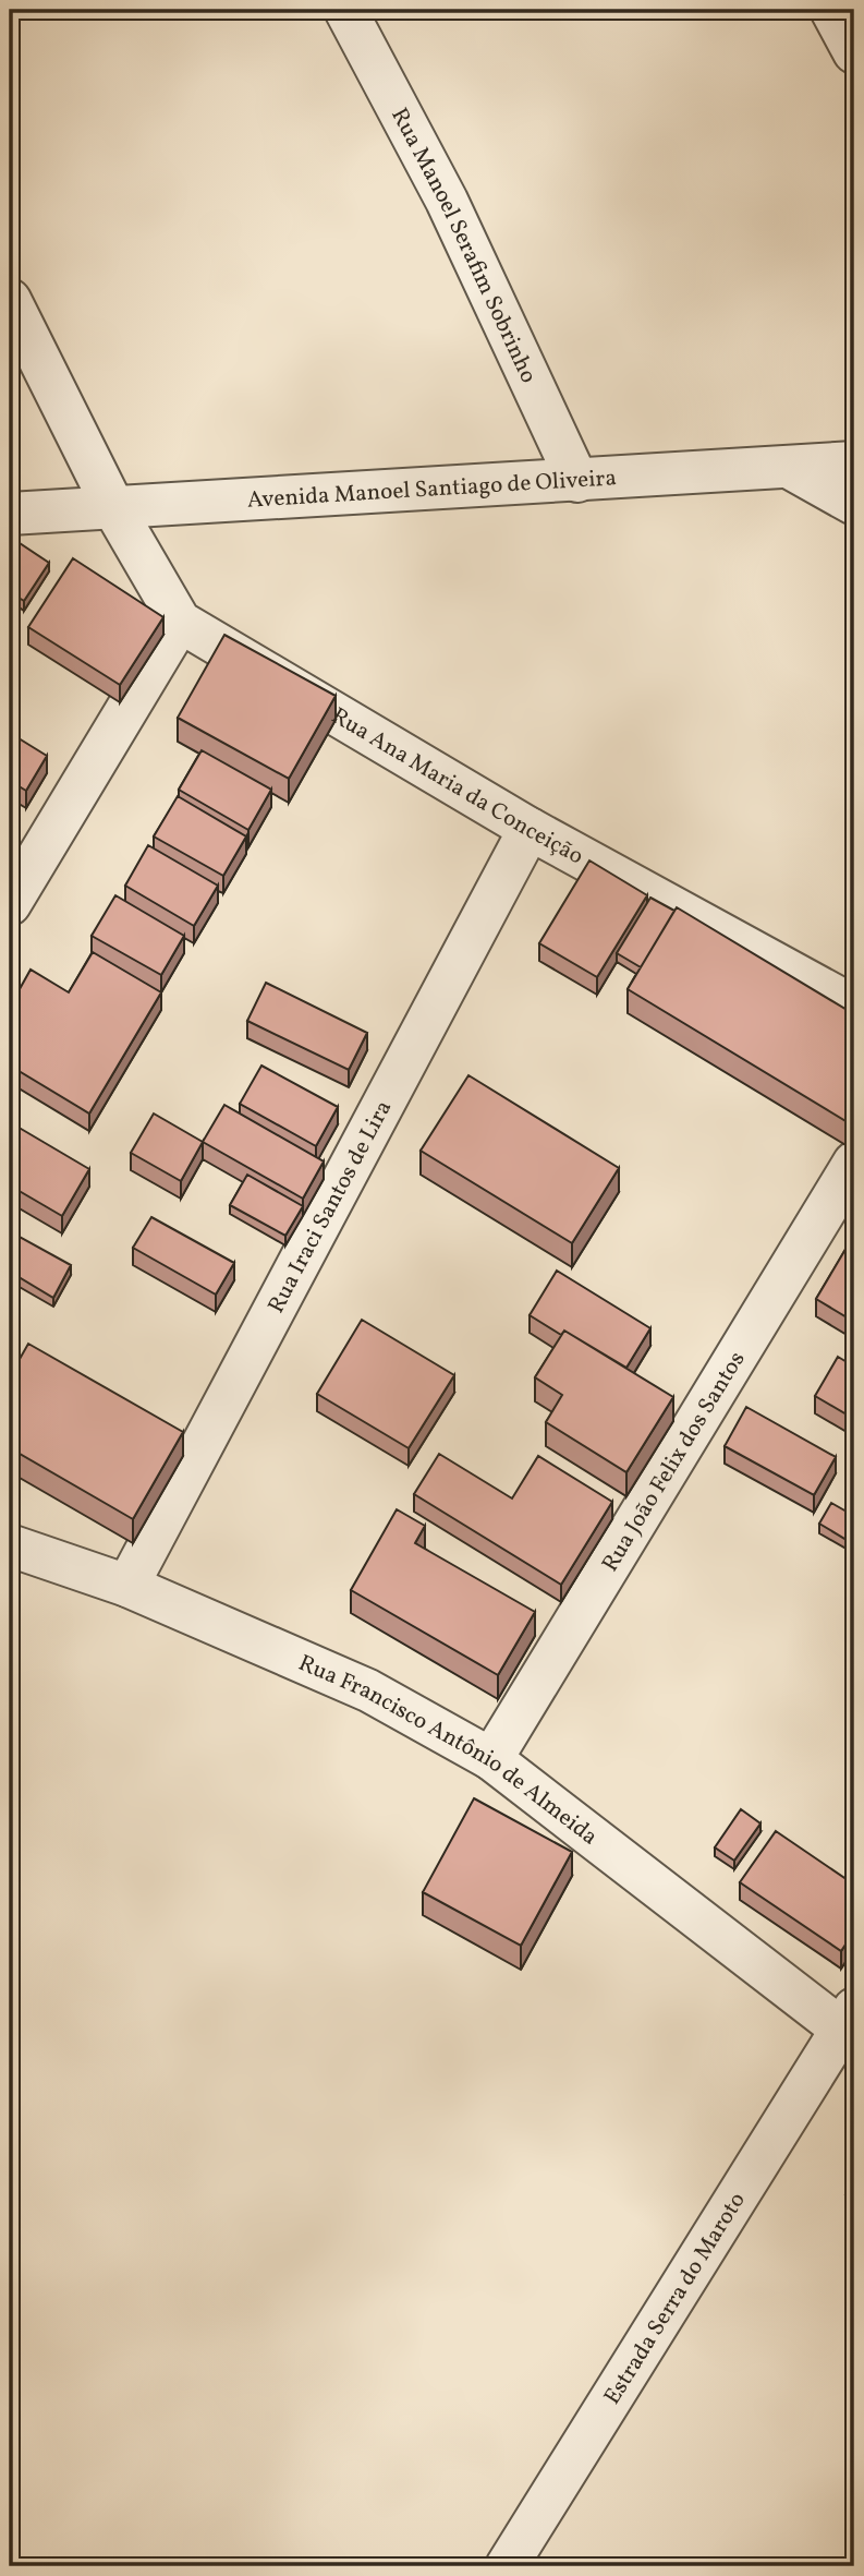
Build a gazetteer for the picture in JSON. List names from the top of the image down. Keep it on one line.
{"streets":{"street":["Rua Manoel Serafim Sobrinho","Avenida Manoel Santiago de Oliveira","Rua Ana Maria da Conceição","Rua Iraci Santos de Lira","Rua João Felix dos Santos","Rua Francisco Antônio de Almeida","Estrada Serra do Maroto"]},"crossings":[["Rua Manoel Serafim Sobrinho","Avenida Manoel Santiago de Oliveira"],["Avenida Manoel Santiago de Oliveira","Rua Ana Maria da Conceição"],["Rua Ana Maria da Conceição","Rua Iraci Santos de Lira"],["Rua Iraci Santos de Lira","Rua Francisco Antônio de Almeida"],["Rua João Felix dos Santos","Rua Francisco Antônio de Almeida"],["Rua Francisco Antônio de Almeida","Estrada Serra do Maroto"]]}
